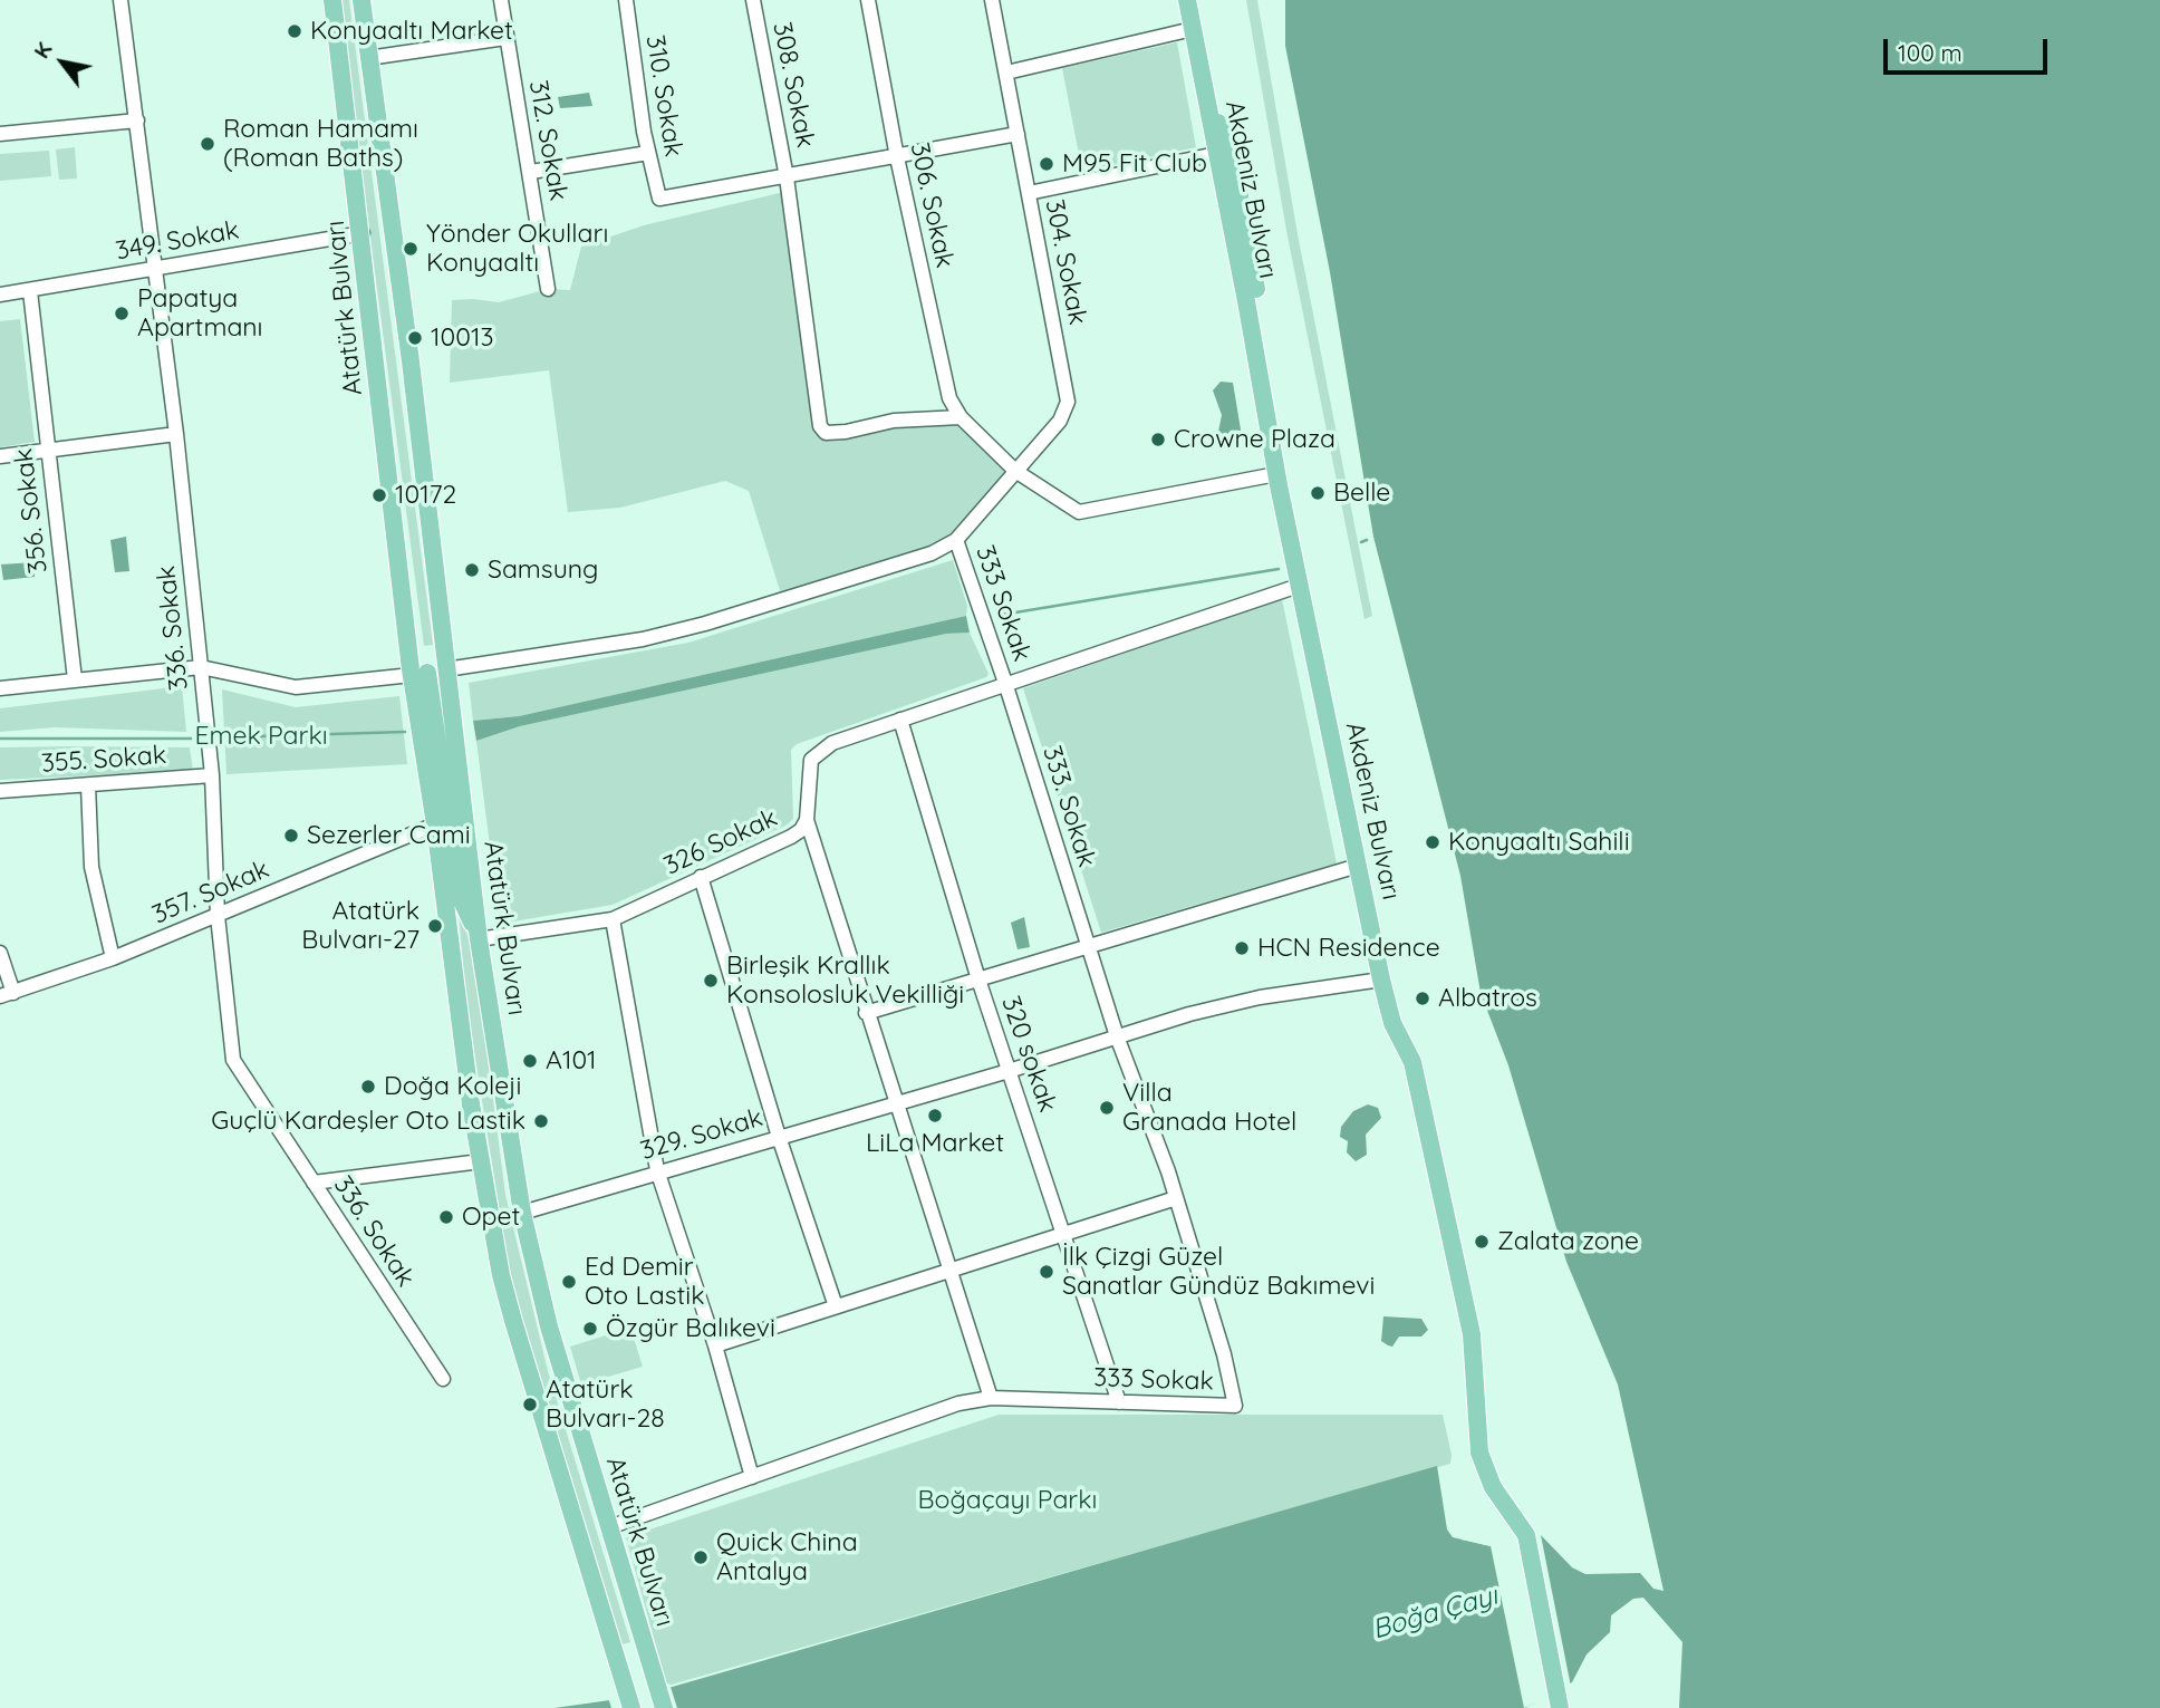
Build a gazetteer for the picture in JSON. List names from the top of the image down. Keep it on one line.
{"streets":{"main road":["Akdeniz Bulvarı","Atatürk Bulvarı"],"street":["308. Sokak","310. Sokak","312. Sokak","306. Sokak","349. Sokak","304. Sokak","356. Sokak","333 Sokak","336. Sokak","355. Sokak","333. Sokak","326 Sokak","357. Sokak","320 sokak","329. Sokak"]},"crossings":[["308. Sokak","310. Sokak"],["308. Sokak","306. Sokak"],["Akdeniz Bulvarı","326 Sokak"],["Akdeniz Bulvarı","329. Sokak"],["349. Sokak","Atatürk Bulvarı"],["349. Sokak","356. Sokak"],["349. Sokak","336. Sokak"],["304. Sokak","333 Sokak"],["Atatürk Bulvarı","333 Sokak"],["Atatürk Bulvarı","326 Sokak"],["Atatürk Bulvarı","357. Sokak"],["Atatürk Bulvarı","329. Sokak"],["333 Sokak","333. Sokak"],["333 Sokak","326 Sokak"],["333 Sokak","320 sokak"],["333 Sokak","329. Sokak"],["336. Sokak","355. Sokak"],["336. Sokak","357. Sokak"],["333. Sokak","326 Sokak"],["326 Sokak","320 sokak"],["320 sokak","329. Sokak"]],"water":["Boğa Çayı"],"parks":["Emek Parkı","Boğaçayı Parkı"],"places":["Konyaaltı Market","Roman Hamamı (Roman Baths)","M95 Fit Club","Yönder Okulları Konyaaltı","Papatya Apartmanı","10013","Crowne Plaza","Belle","10172","Samsung","Sezerler Cami","Konyaaltı Sahili","Atatürk Bulvarı-27","HCN Residence","Birleşik Krallık Konsolosluk Vekilliği","Albatros","A101","Doğa Koleji","Villa Granada Hotel","LiLa Market","Guçlü Kardeşler Oto Lastik","Opet","Zalata zone","İlk Çizgi Güzel Sanatlar Gündüz Bakımevi","Ed Demir Oto Lastik","Özgür Balıkevi","Atatürk Bulvarı-28","Quick China Antalya"],"scale_bar":"100 m","north":"top left"}
